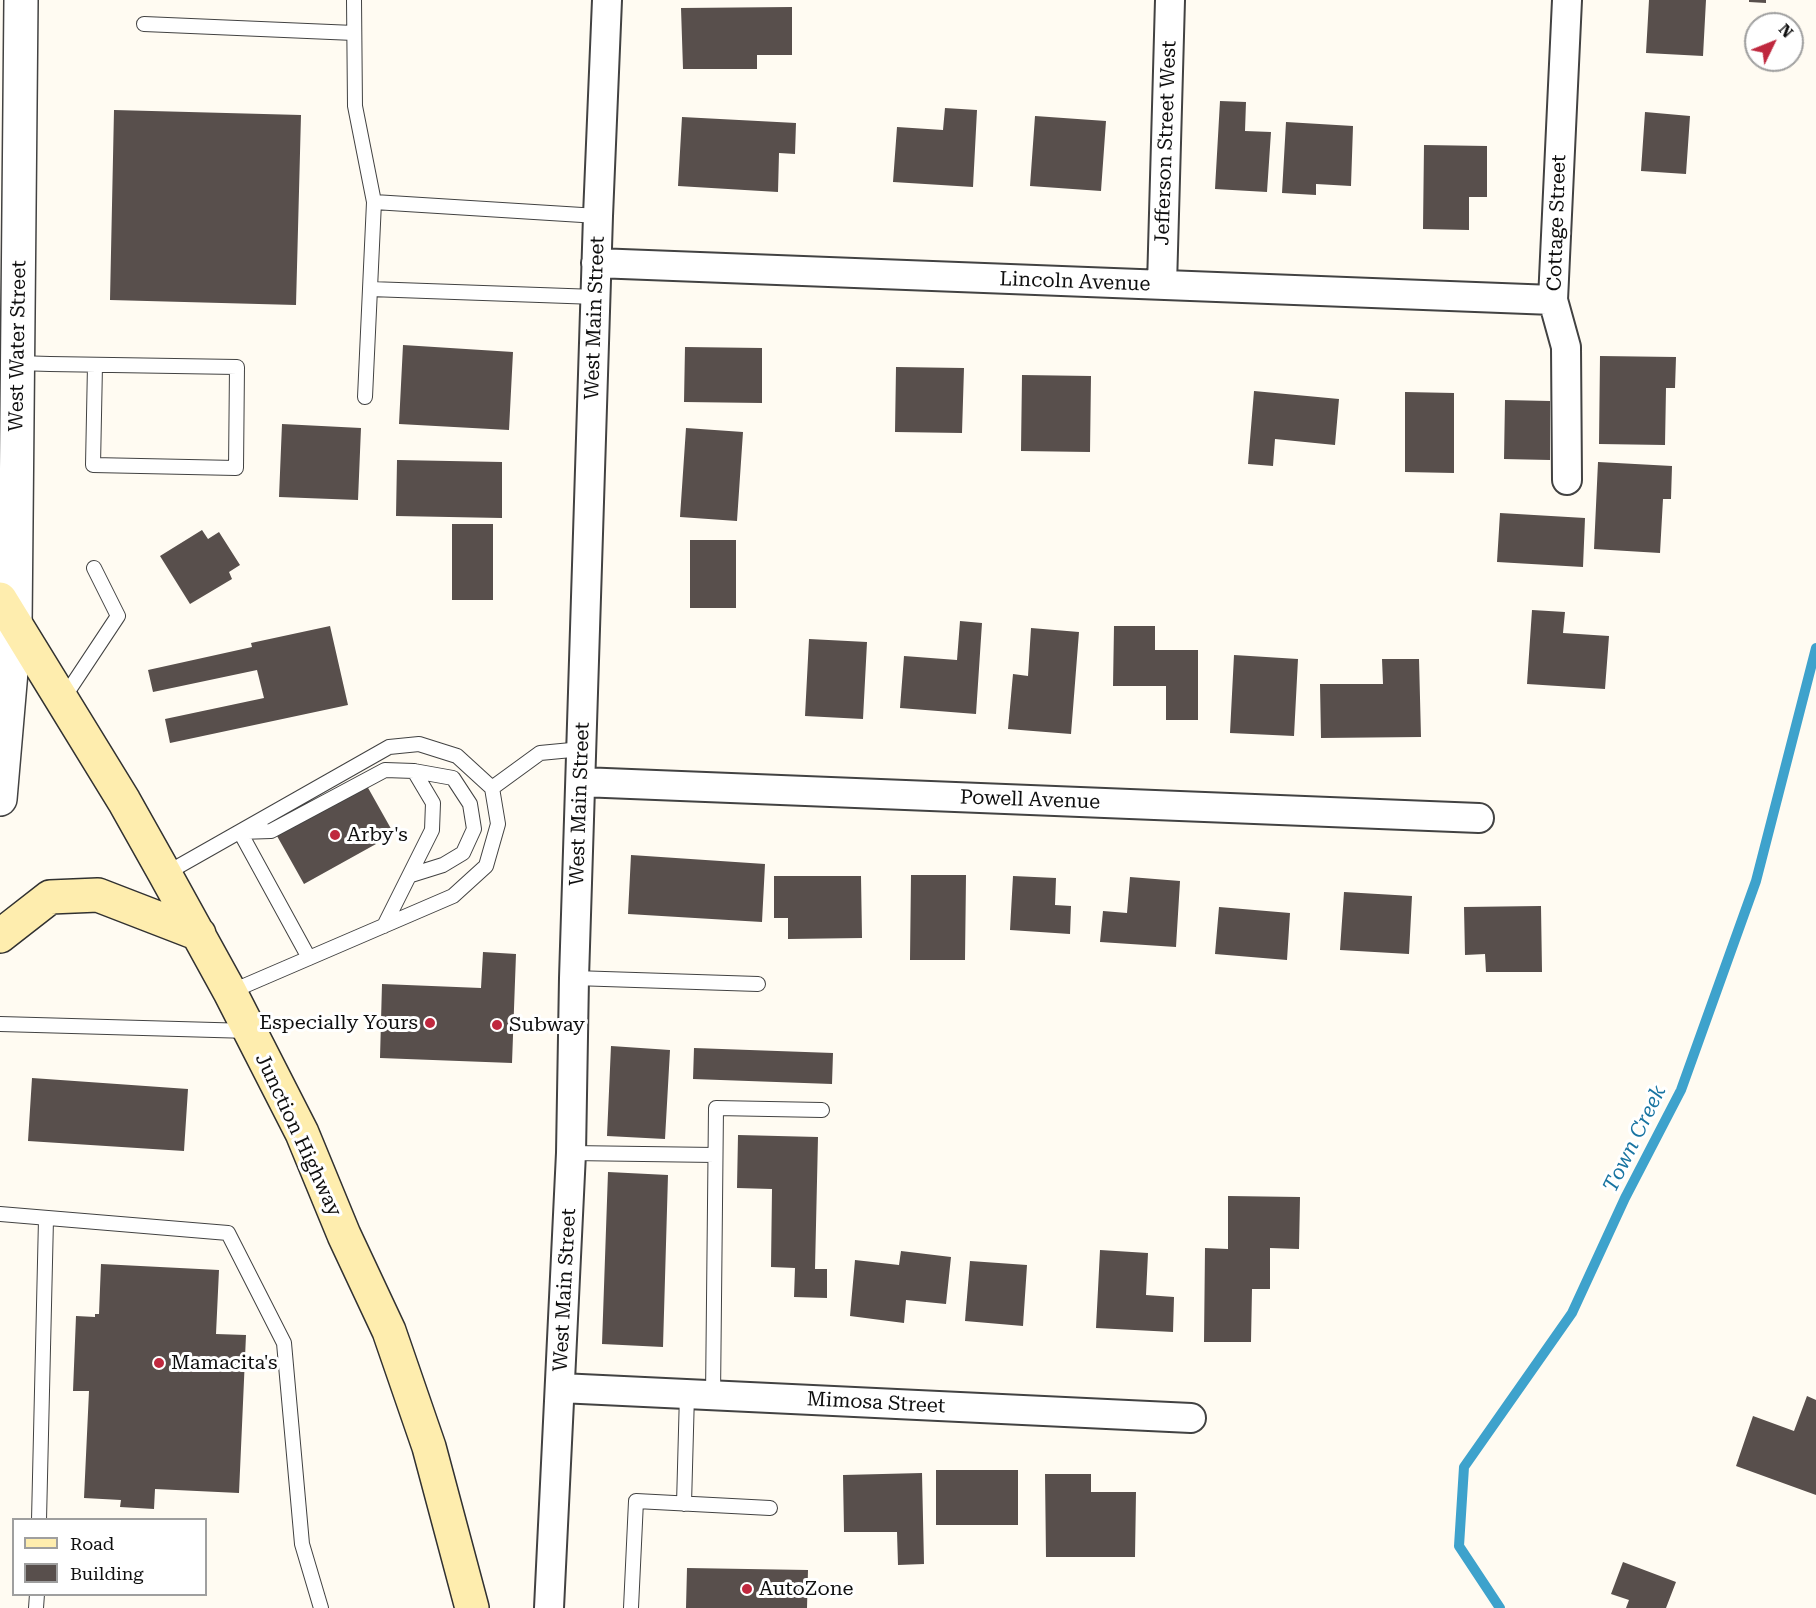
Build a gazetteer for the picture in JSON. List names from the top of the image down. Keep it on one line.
{"streets":{"main road":["Junction Highway"],"street":["Jefferson Street West","Cottage Street","Lincoln Avenue","West Main Street","West Water Street","Powell Avenue","Mimosa Street"]},"crossings":[["Jefferson Street West","Lincoln Avenue"],["Cottage Street","Lincoln Avenue"],["Lincoln Avenue","West Main Street"],["West Main Street","Powell Avenue"],["West Main Street","Mimosa Street"],["West Water Street","Junction Highway"]],"water":["Town Creek"],"places":["Arby's","Especially Yours","Subway","Mamacita's","AutoZone"],"legend":["Road","Building"],"north":"top right"}
